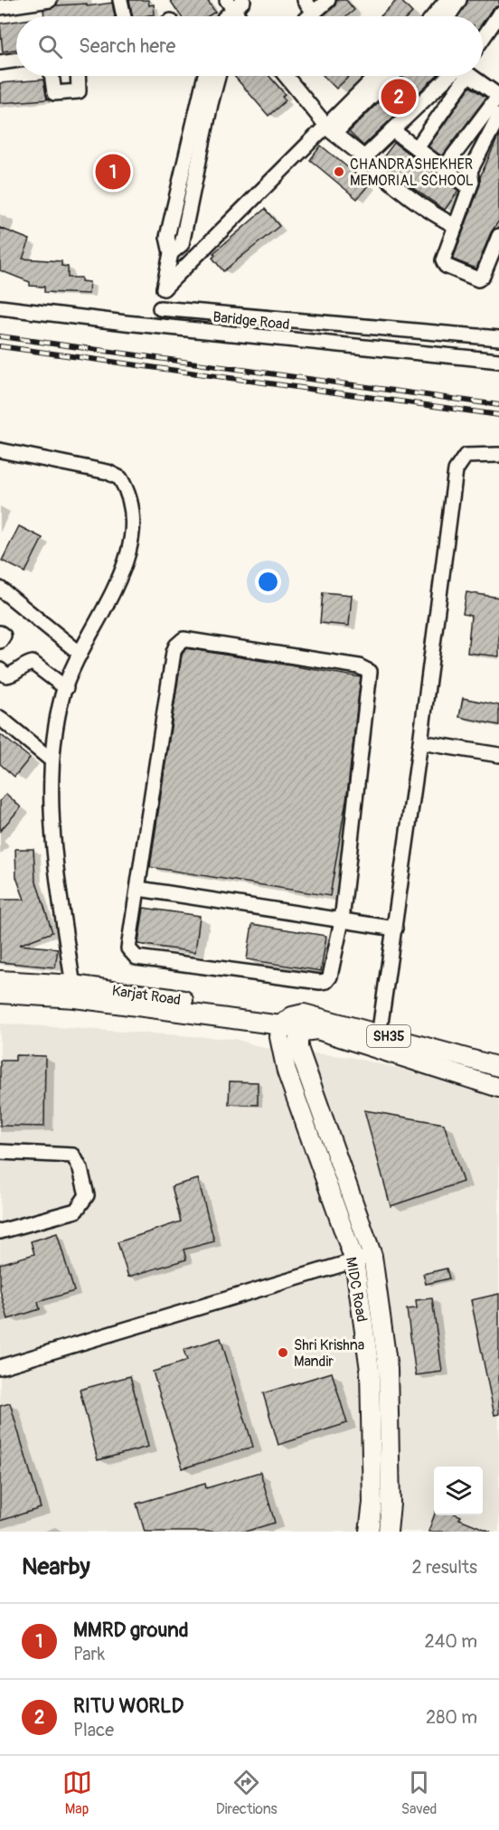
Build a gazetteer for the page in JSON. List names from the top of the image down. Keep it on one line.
{"streets":{"main road":["Karjat Road","SH35","MIDC Road"],"street":["Baridge Road"]},"crossings":[["Karjat Road","MIDC Road"]],"places":["CHANDRASHEKHER MEMORIAL SCHOOL","Shri Krishna Mandir"],"page":{"search":"Search here","pins":["2","1"],"heading":["Nearby","2 results"],"list":[{"mark":"1","name":"MMRD ground","note":"Park","value":"240 m"},{"mark":"2","name":"RITU WORLD","note":"Place","value":"280 m"}],"nav":["Map","Directions","Saved"]}}
